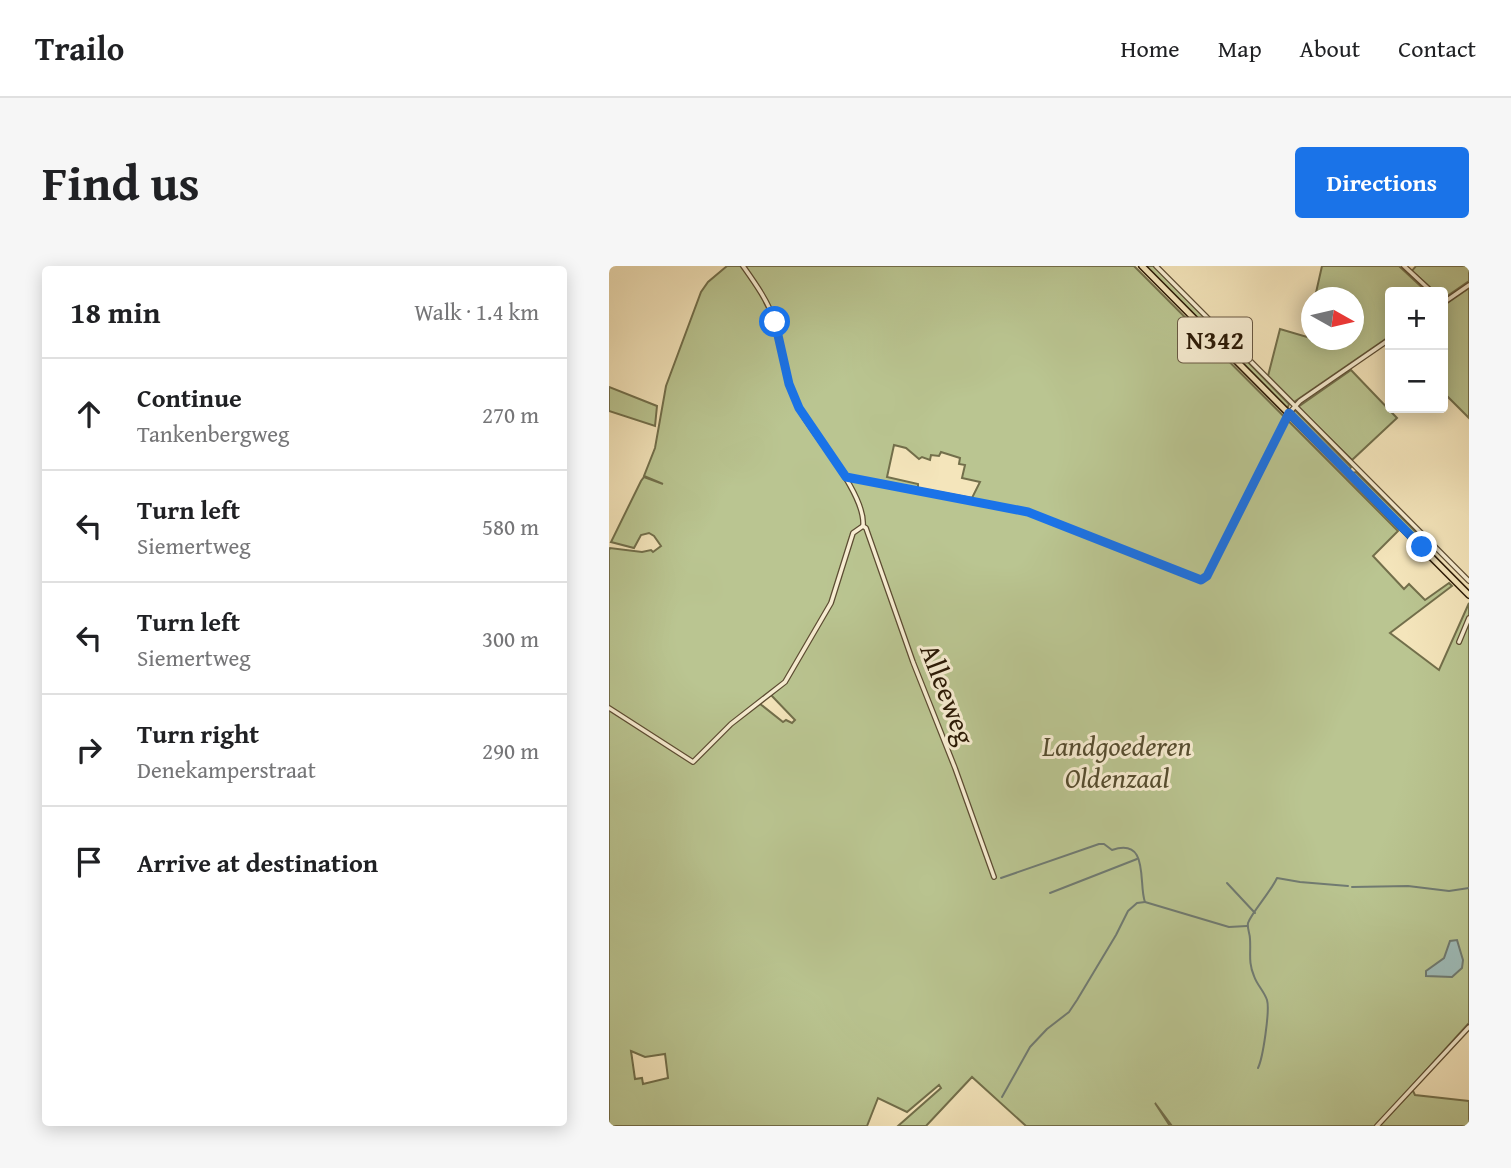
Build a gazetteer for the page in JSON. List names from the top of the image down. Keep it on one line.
{"streets":{"main road":["N342"],"street":["Alleeweg"]},"parks":["Landgoederen Oldenzaal"],"north":"right","page":{"header":"Trailo","nav":["Home","Map","About","Contact"],"title":"Find us","buttons":"Directions","heading":["18 min","Walk · 1.4 km"],"map_buttons":["+","−"],"list":[["Continue","Tankenbergweg","270 m"],["Turn left","Siemertweg","580 m"],["Turn left","Siemertweg","300 m"],["Turn right","Denekamperstraat","290 m"],"Arrive at destination"]}}
